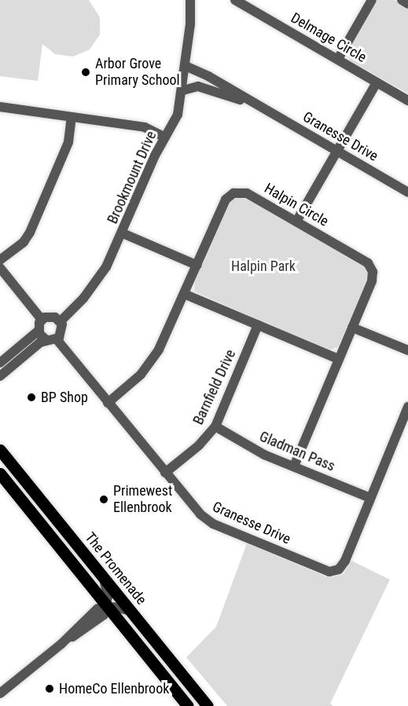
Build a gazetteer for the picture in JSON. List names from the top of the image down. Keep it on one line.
{"streets":{"main road":["The Promenade"],"street":["Delmage Circle","Granesse Drive","Brookmount Drive","Halpin Circle","Barnfield Drive","Gladman Pass"]},"crossings":[["Granesse Drive","Brookmount Drive"],["Granesse Drive","Halpin Circle"],["Granesse Drive","Barnfield Drive"],["Granesse Drive","Gladman Pass"],["Halpin Circle","Gladman Pass"],["Barnfield Drive","Gladman Pass"]],"parks":["Halpin Park"],"places":["Arbor Grove Primary School","BP Shop","Primewest Ellenbrook","HomeCo Ellenbrook"]}
